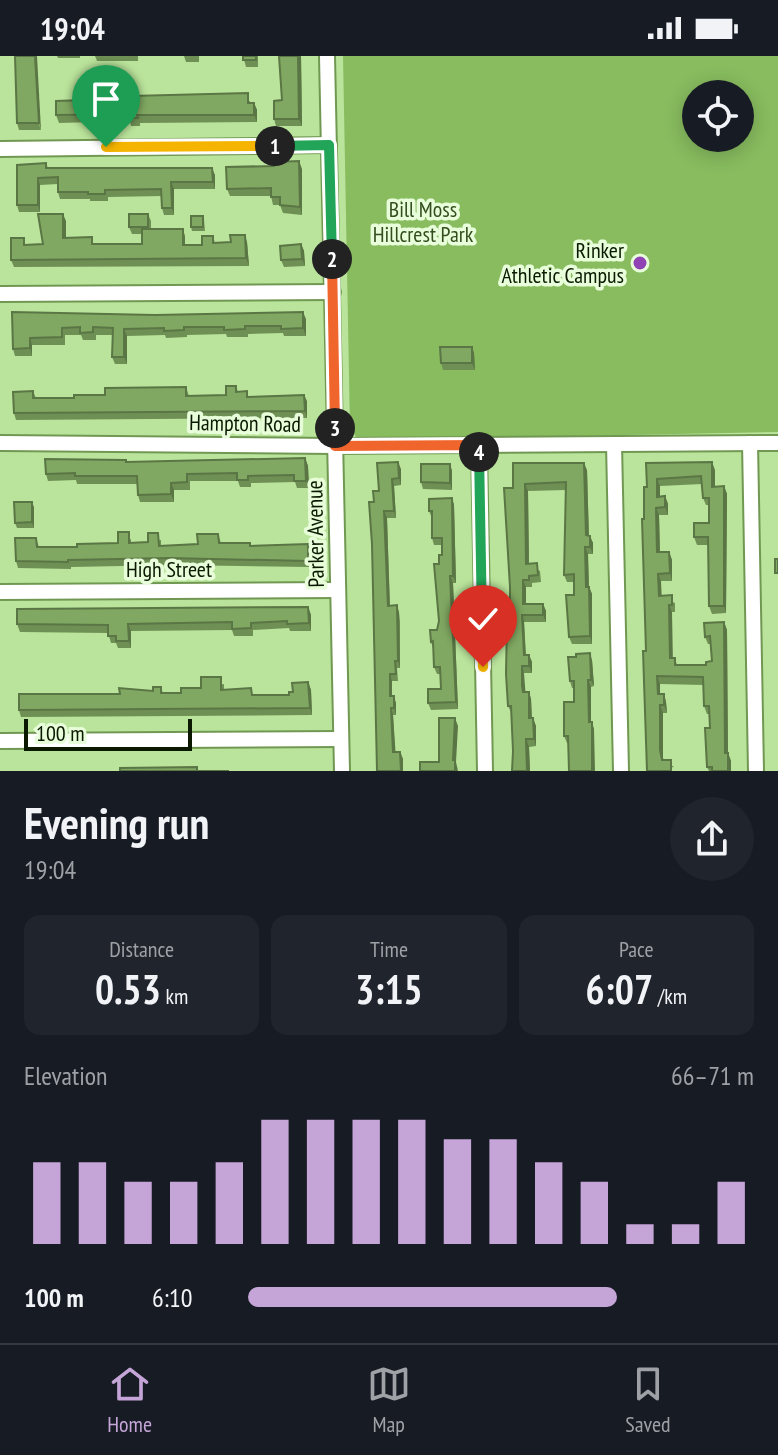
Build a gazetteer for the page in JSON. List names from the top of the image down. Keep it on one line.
{"streets":{"street":["Hampton Road","Parker Avenue","High Street"]},"crossings":[["Hampton Road","Parker Avenue"],["Parker Avenue","High Street"]],"parks":["Bill Moss Hillcrest Park"],"places":["Rinker Athletic Campus"],"scale_bar":"100 m","page":{"status":"19:04","pins":["1","2","3","4"],"scale":"100 m","heading":["Evening run","19:04"],"stats":[["Distance","0.53 km"],["Time","3:15"],["Pace","6:07 /km"]],"chart":["Elevation","66–71 m"],"list":[{"name":"100 m","note":"6:10"}],"tabs":["Home","Map","Saved"]}}
